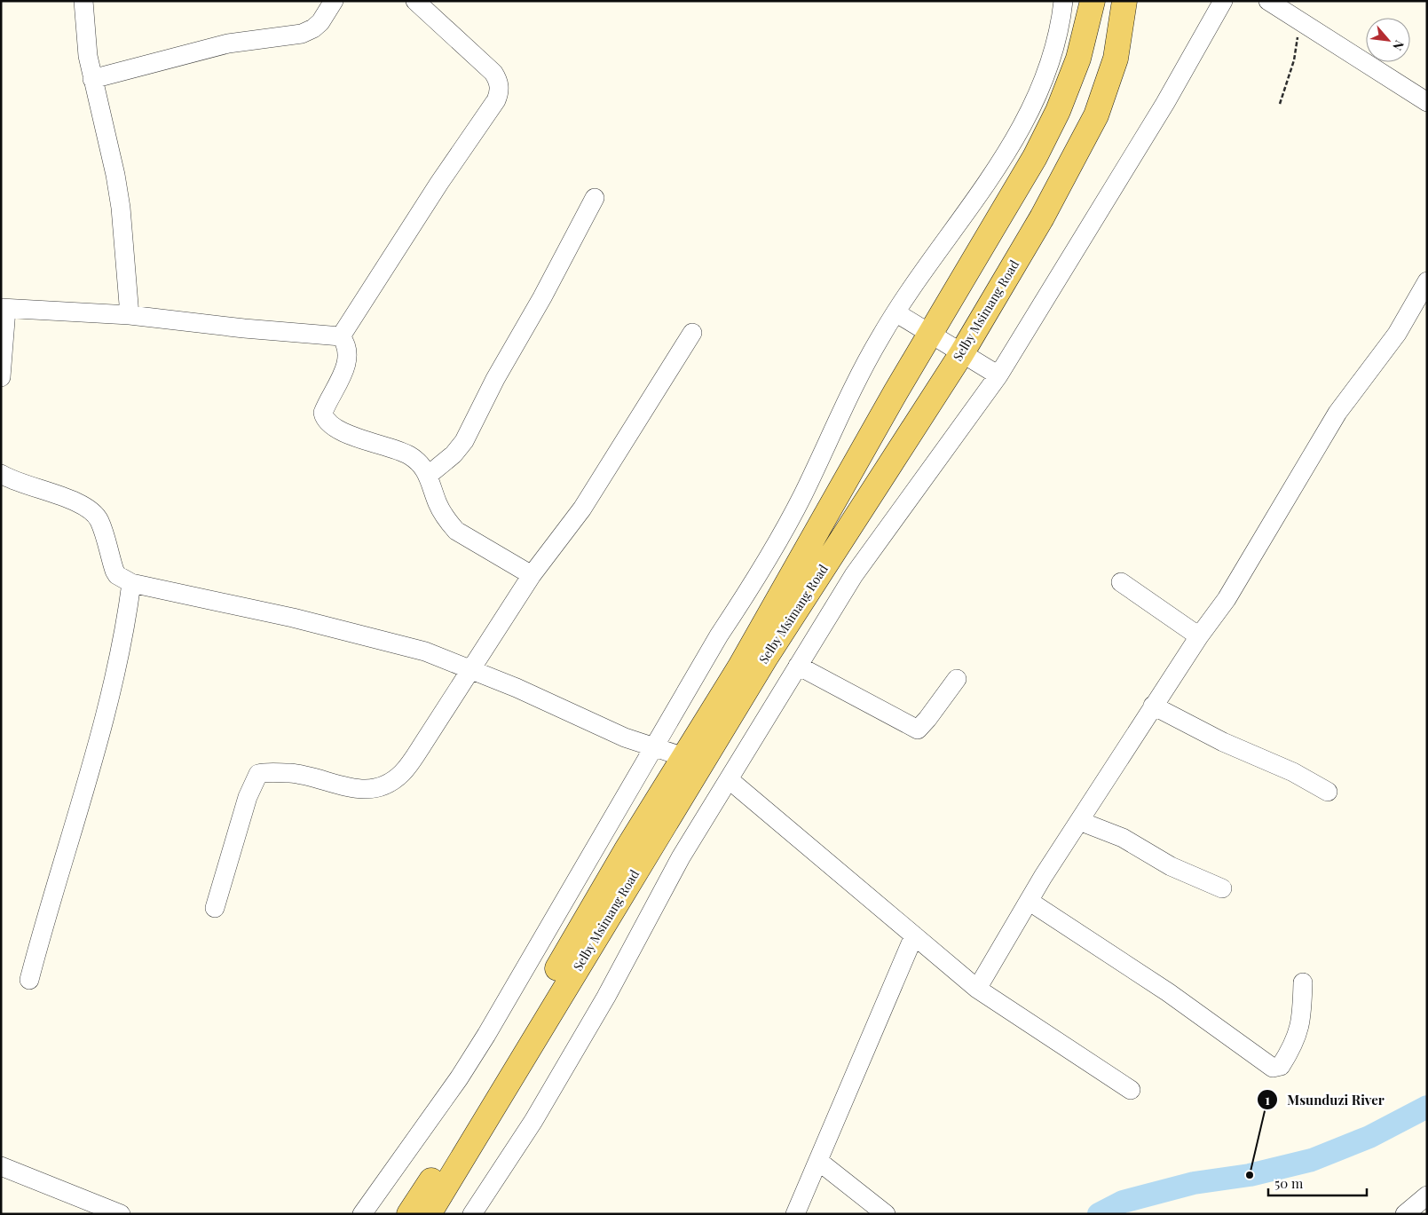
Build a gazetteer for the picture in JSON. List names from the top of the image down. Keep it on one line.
{"streets":{"main road":["Selby Msimang Road"]},"places":["Msunduzi River"],"scale_bar":"50 m","north":"bottom right"}
